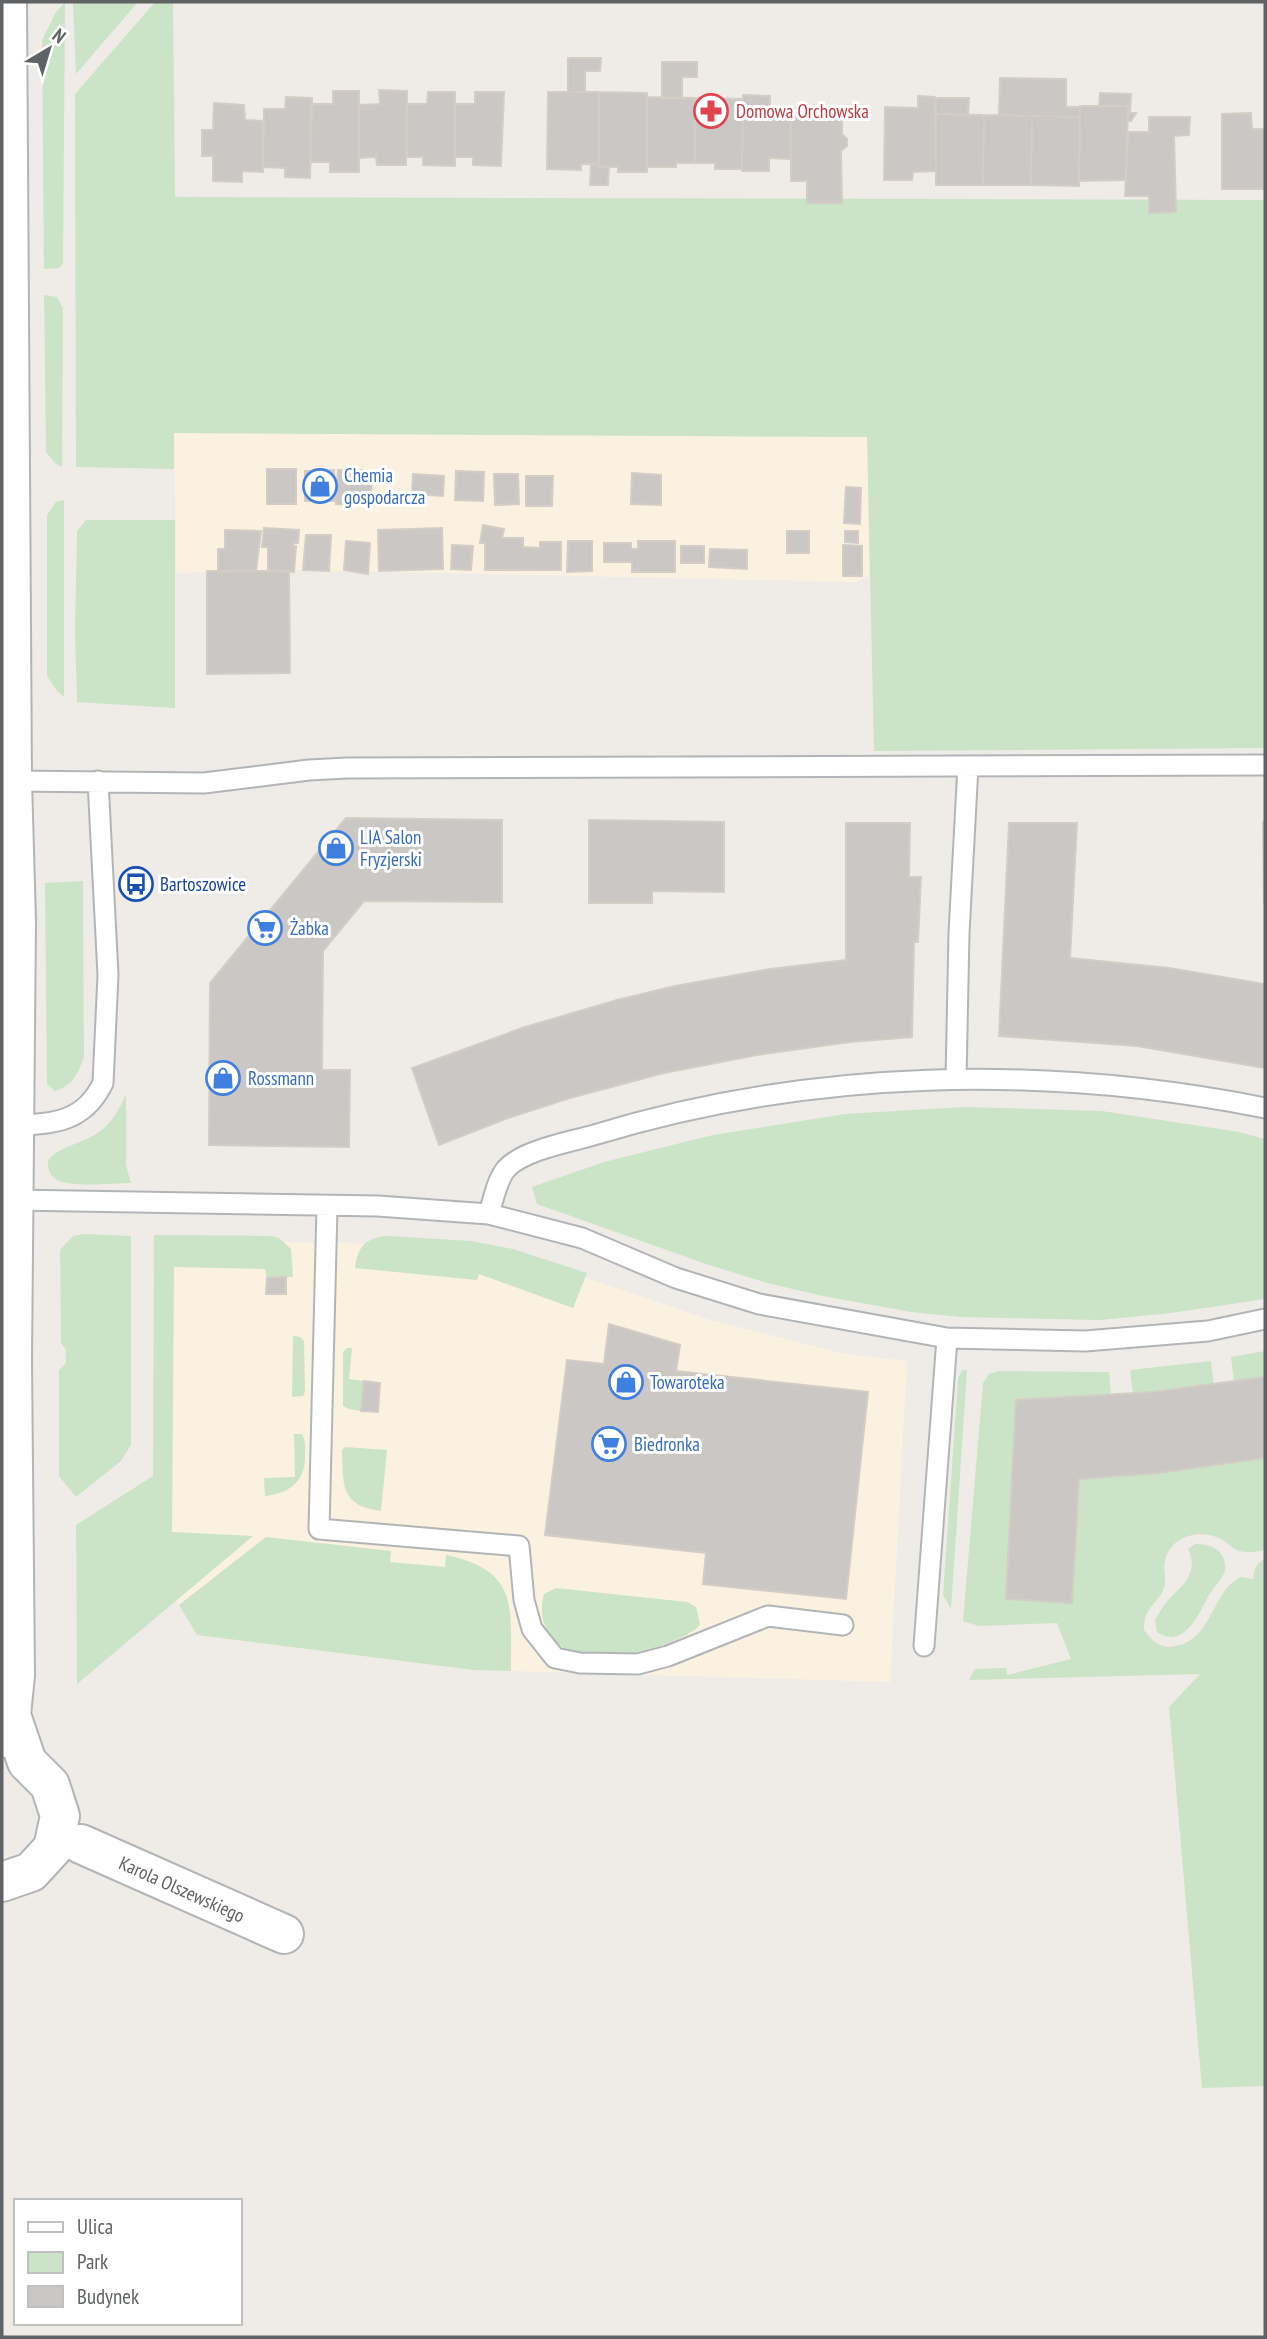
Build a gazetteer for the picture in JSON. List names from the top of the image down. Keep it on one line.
{"streets":{"street":["Karola Olszewskiego"]},"places":{"pharmacy":["Domowa Orchowska"],"shop":["Chemia gospodarcza","LIA Salon Fryzjerski","Rossmann","Towaroteka"],"bus stop":["Bartoszowice"],"supermarket":["Żabka","Biedronka"]},"legend":["Ulica","Park","Budynek"],"north":"top right"}
